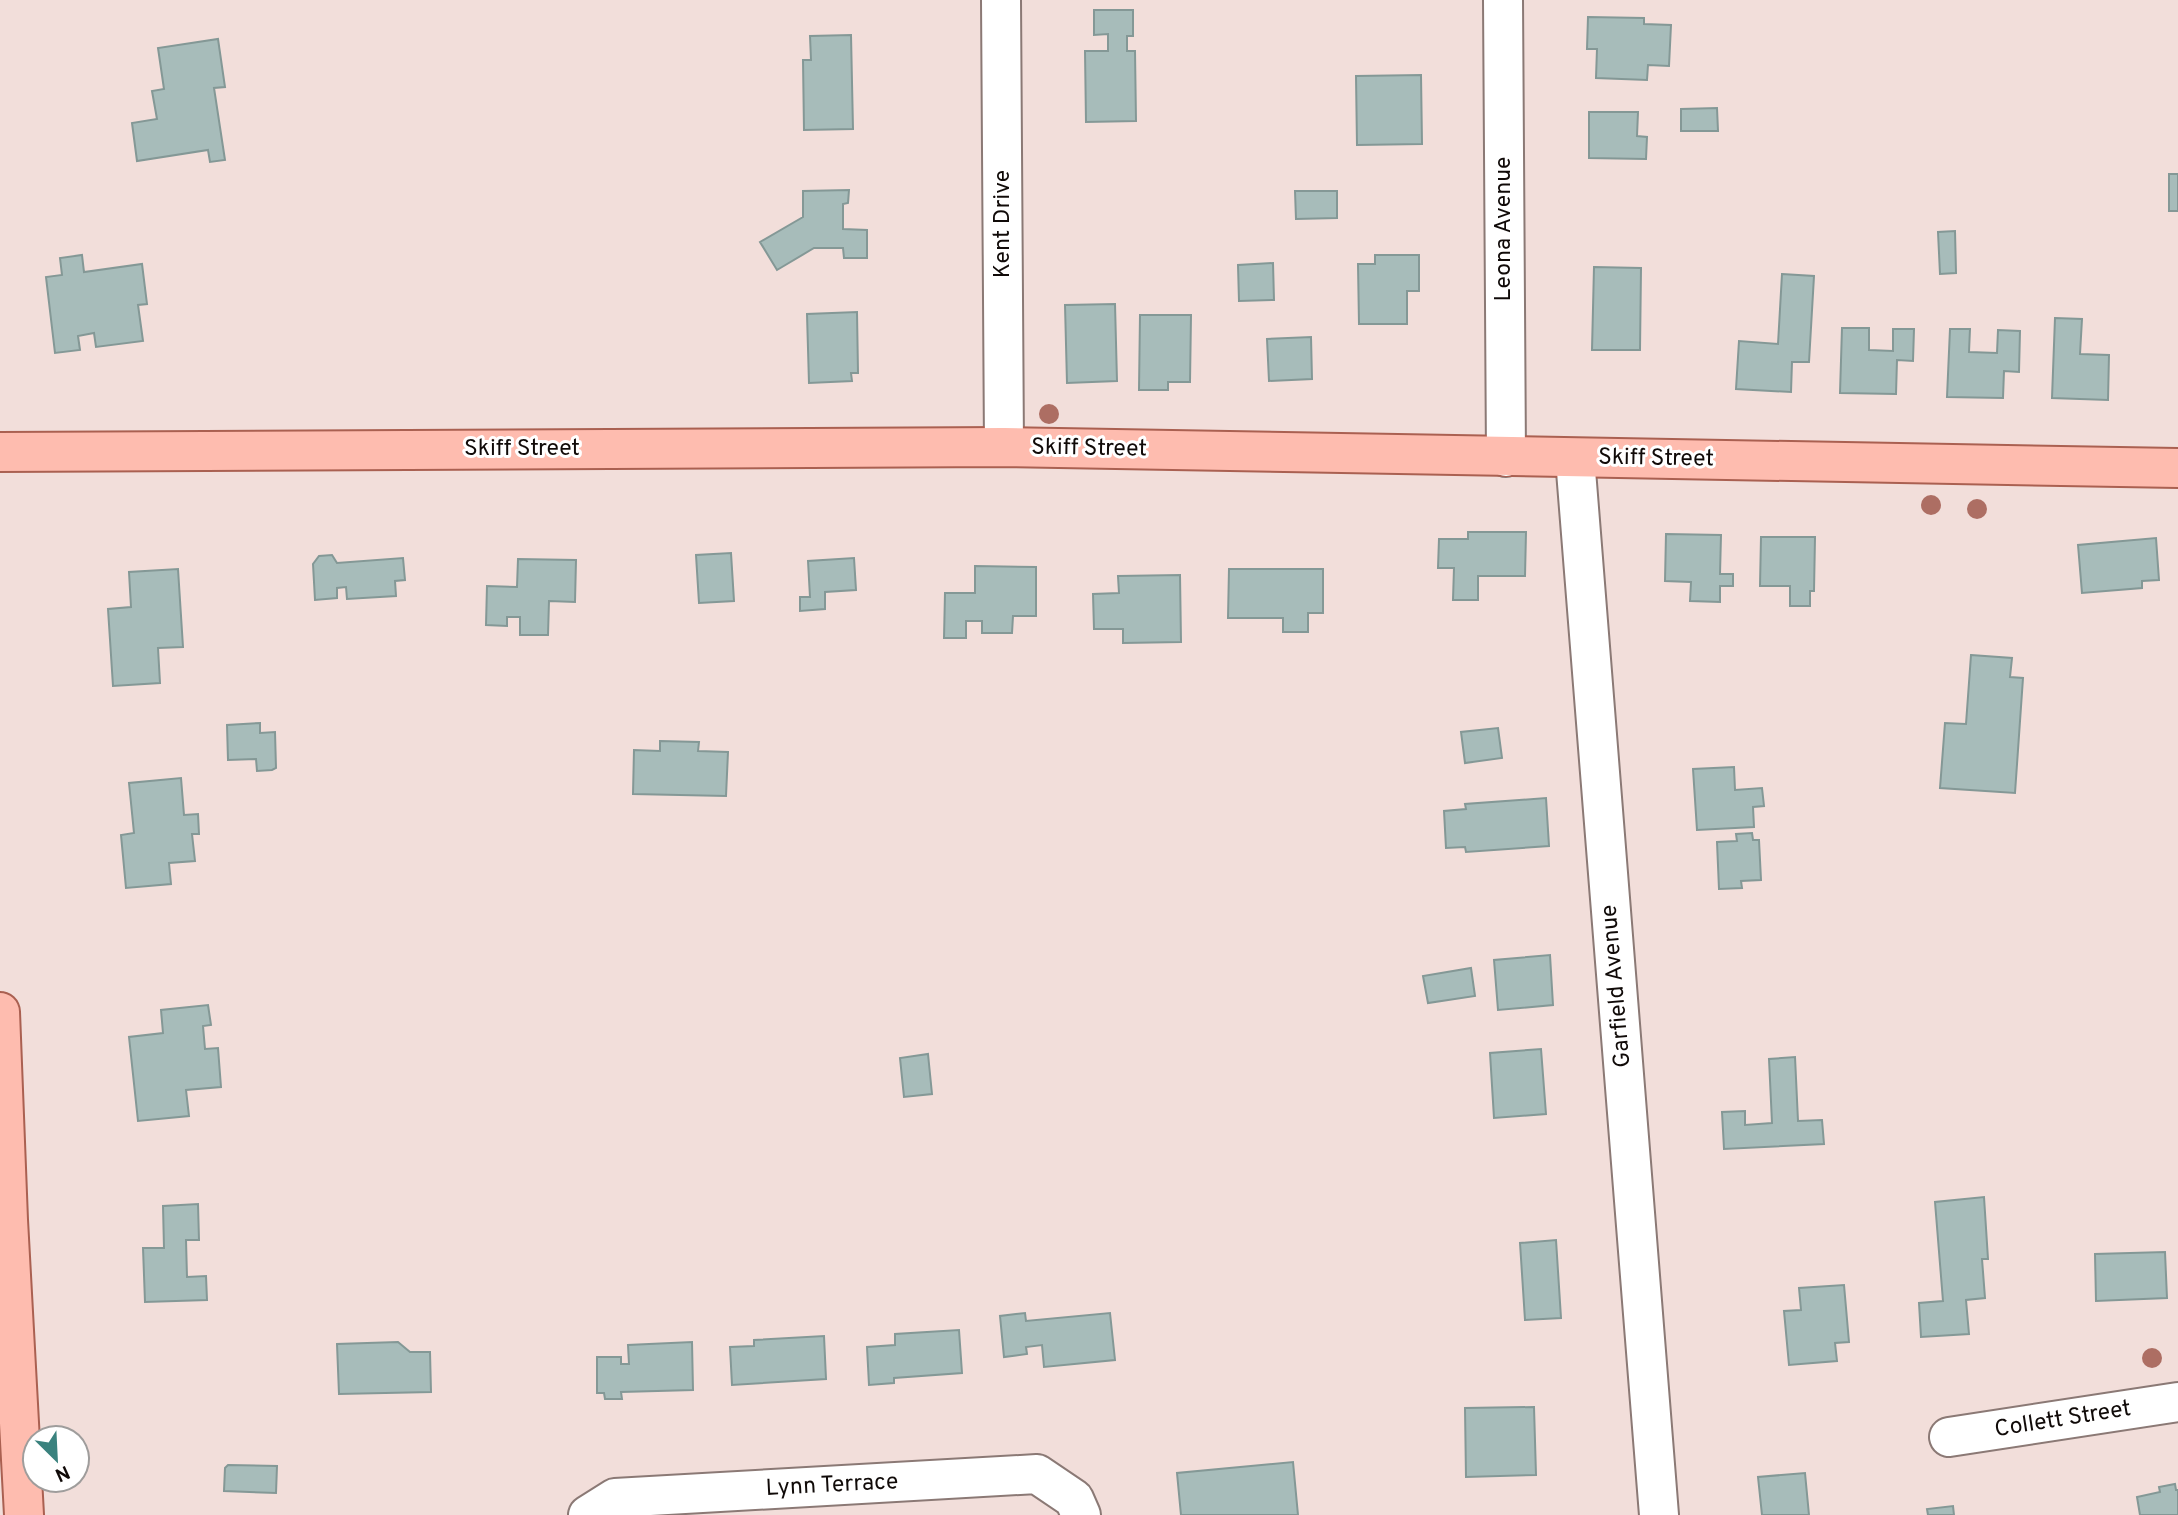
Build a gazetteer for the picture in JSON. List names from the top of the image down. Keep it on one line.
{"streets":{"main road":["Skiff Street"],"street":["Kent Drive","Leona Avenue","Garfield Avenue","Collett Street","Lynn Terrace"]},"crossings":[["Kent Drive","Skiff Street"],["Leona Avenue","Skiff Street"],["Skiff Street","Garfield Avenue"]],"north":"bottom right"}
